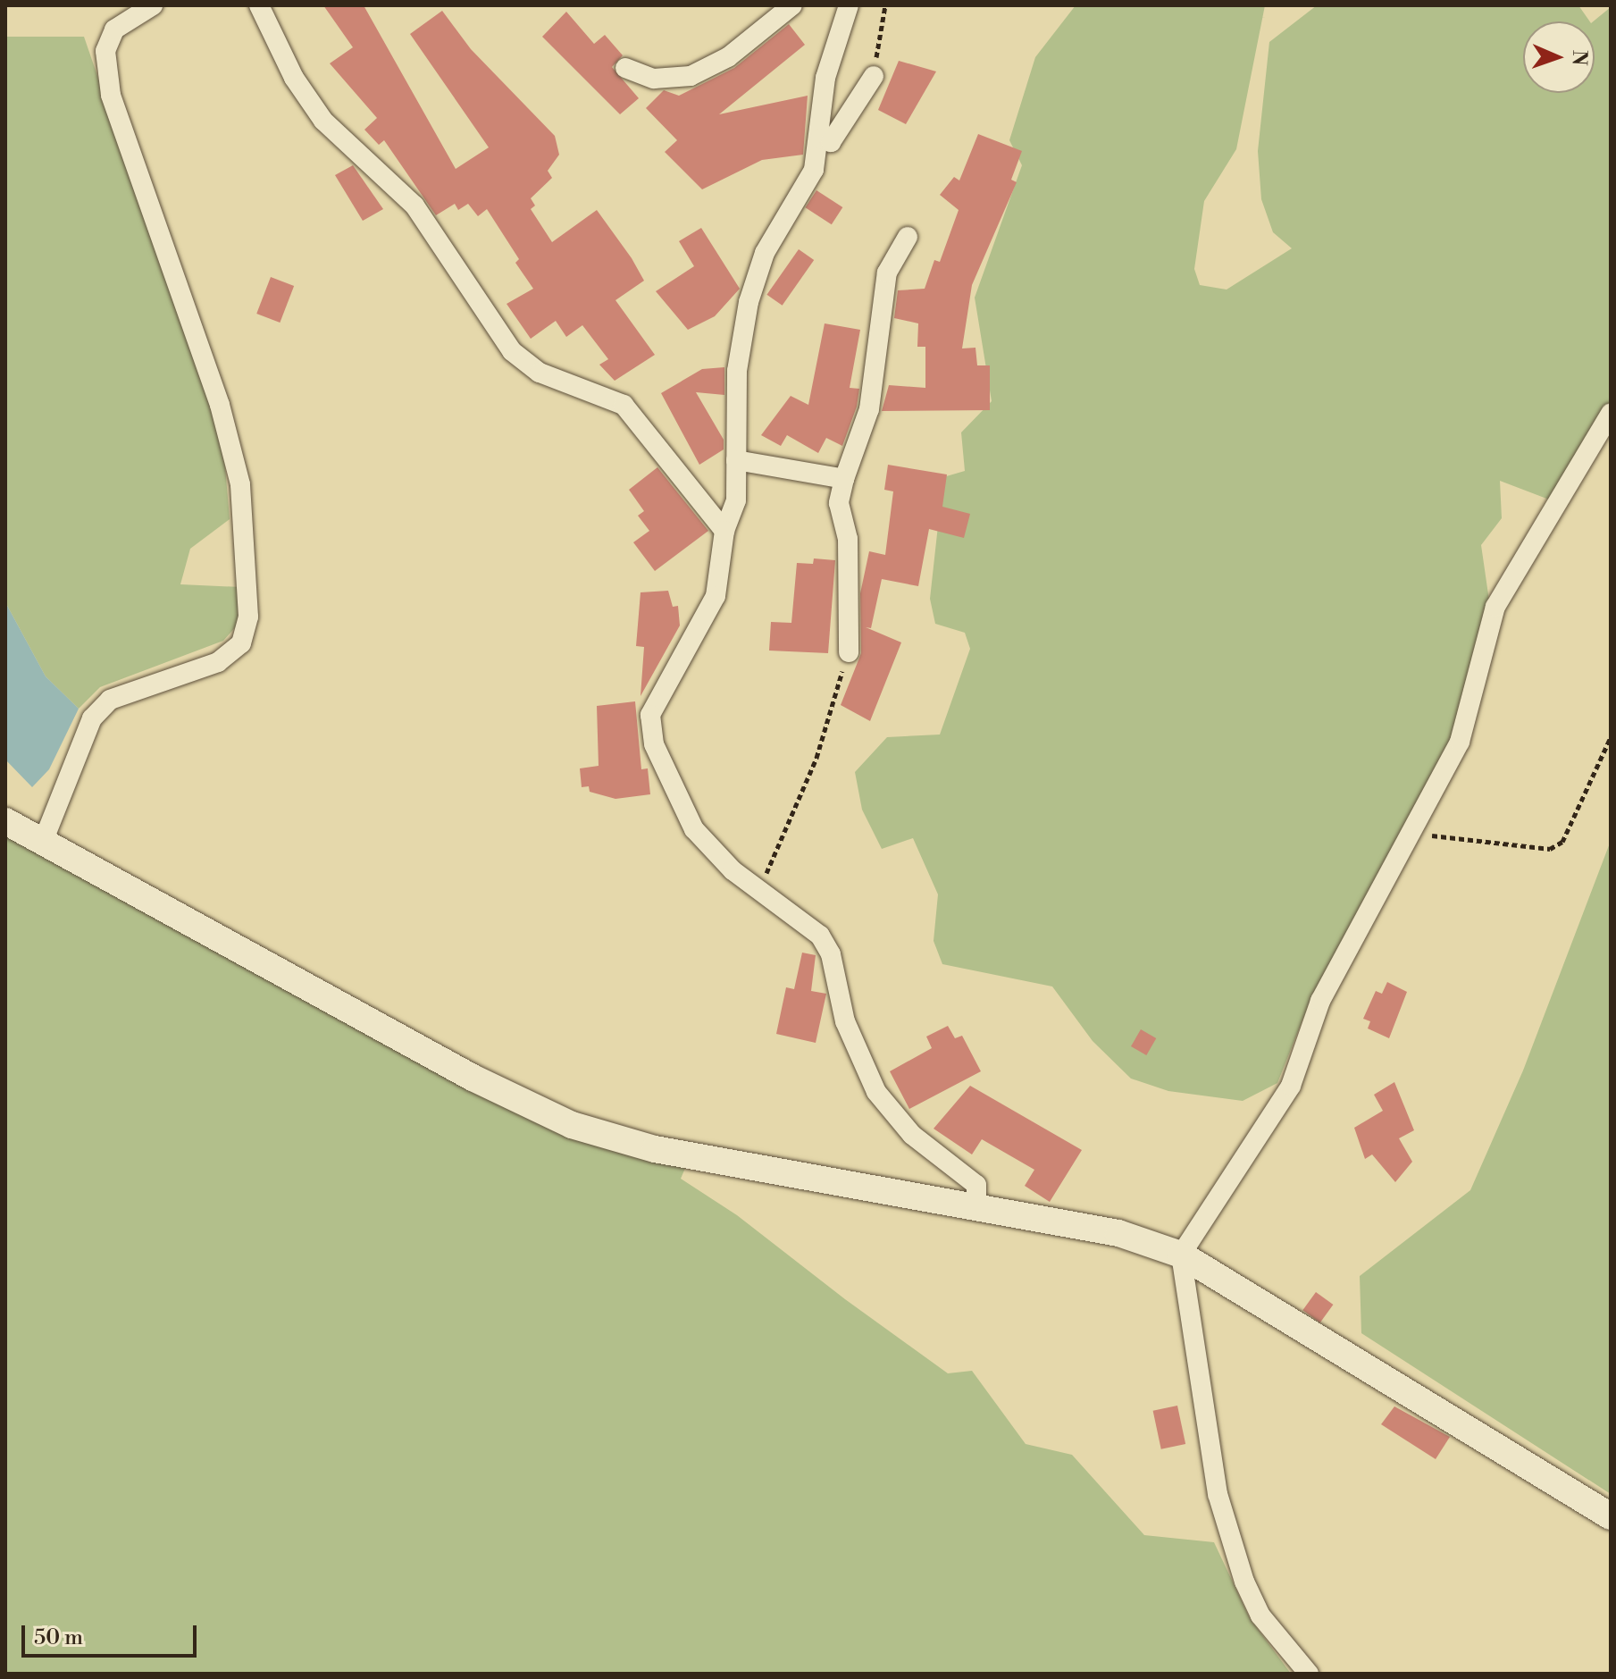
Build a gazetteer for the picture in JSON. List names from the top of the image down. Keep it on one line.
{"scale_bar":"50 m","north":"right"}
